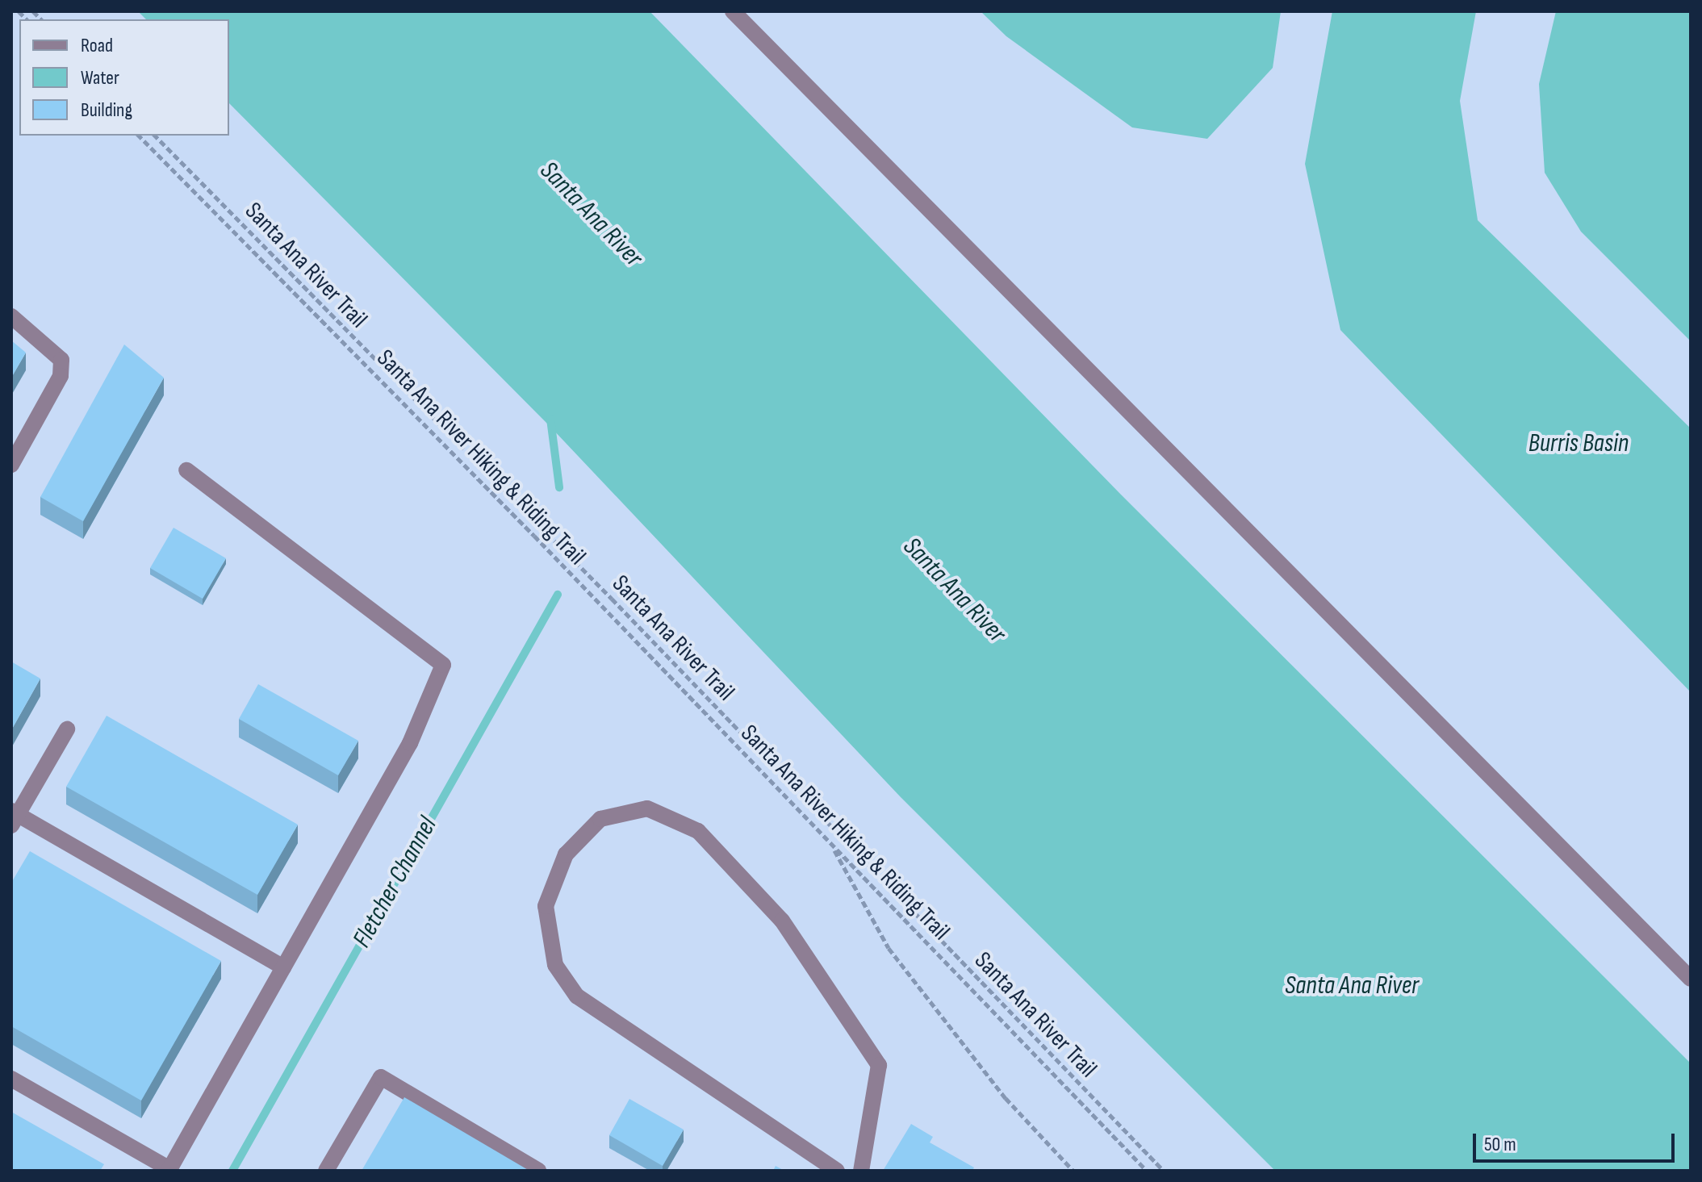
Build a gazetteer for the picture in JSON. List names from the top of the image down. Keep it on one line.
{"streets":{"path":["Santa Ana River Trail","Santa Ana River Hiking & Riding Trail"]},"water":["Santa Ana River","Burris Basin","Fletcher Channel"],"legend":["Road","Water","Building"],"scale_bar":"50 m"}
